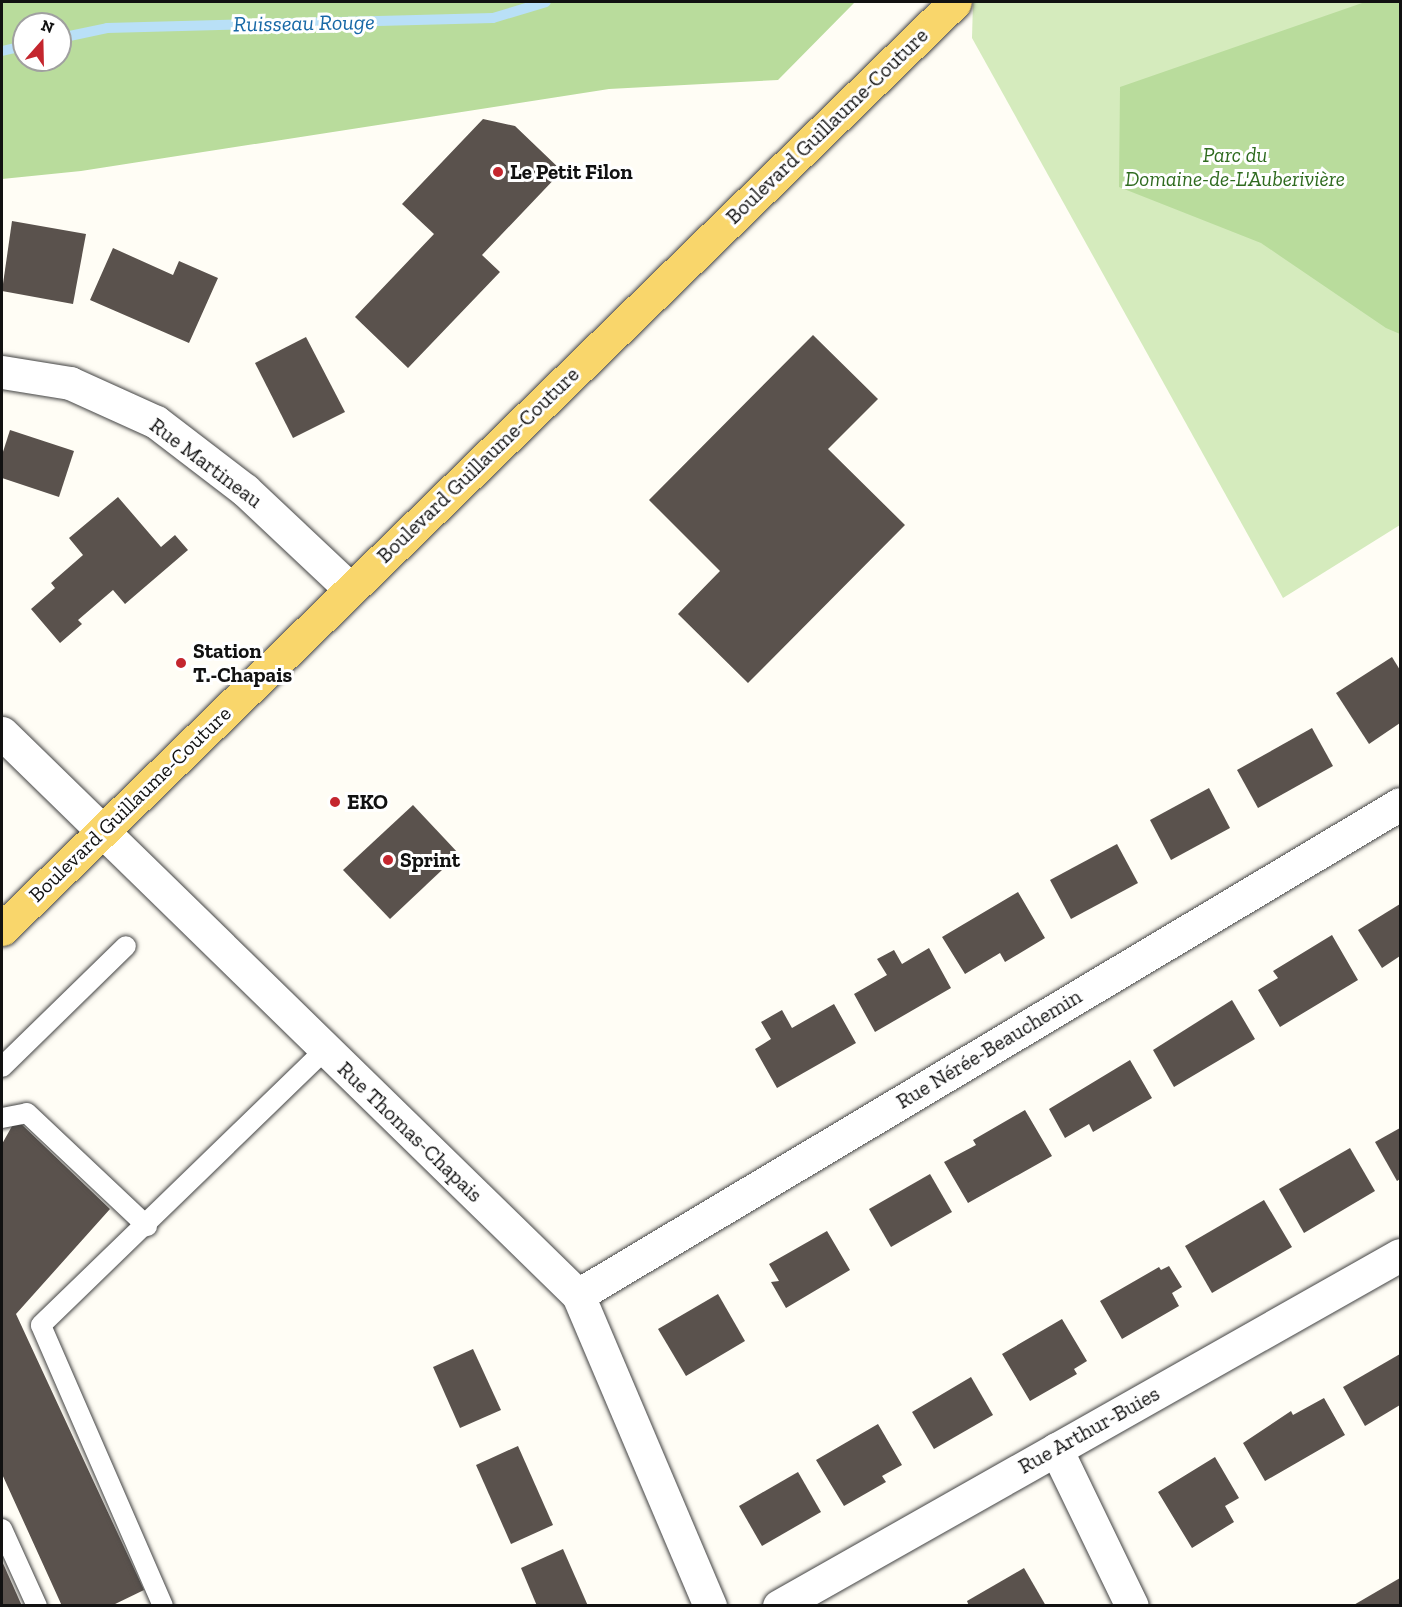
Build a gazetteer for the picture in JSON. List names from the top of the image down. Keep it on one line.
{"streets":{"main road":["Boulevard Guillaume-Couture"],"street":["Rue Martineau","Rue Nérée-Beauchemin","Rue Thomas-Chapais","Rue Arthur-Buies"]},"crossings":[["Boulevard Guillaume-Couture","Rue Martineau"],["Boulevard Guillaume-Couture","Rue Thomas-Chapais"],["Rue Nérée-Beauchemin","Rue Thomas-Chapais"]],"water":["Ruisseau Rouge"],"parks":["Parc du Domaine-de-L'Auberivière"],"places":["Le Petit Filon","Station T.-Chapais","EKO","Sprint"],"north":"top"}
